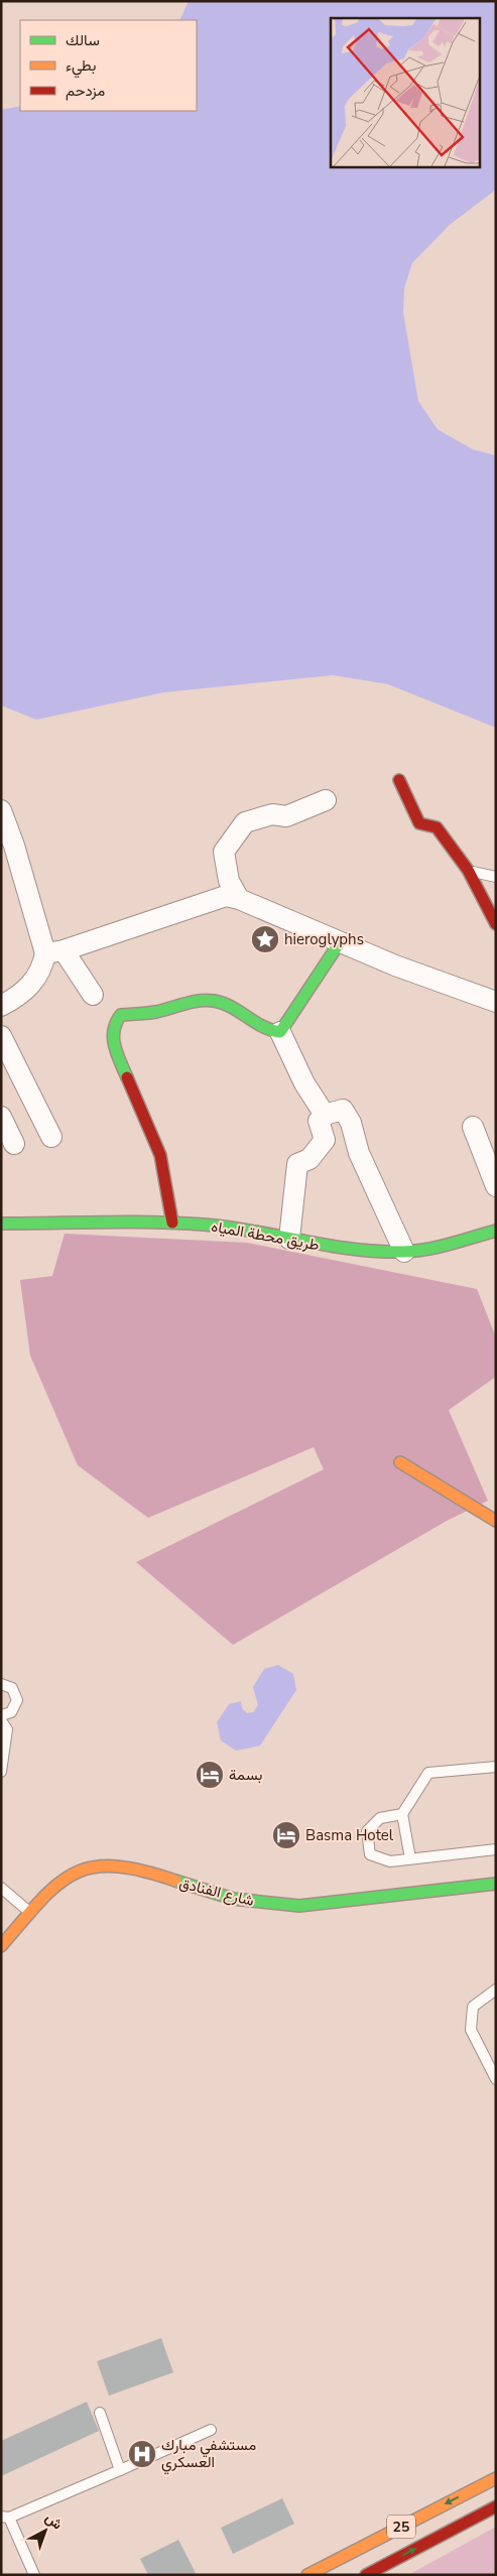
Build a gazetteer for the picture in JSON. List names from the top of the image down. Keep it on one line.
{"streets":{"street":["طريق محطة المياه","شارع الفنادق","25"]},"places":{"place":["hieroglyphs"],"hotel":["بسمة","Basma Hotel"],"hospital":["مستشفي مبارك العسكري"]},"legend":["سالك","بطيء","مزدحم"],"north":"top right"}
